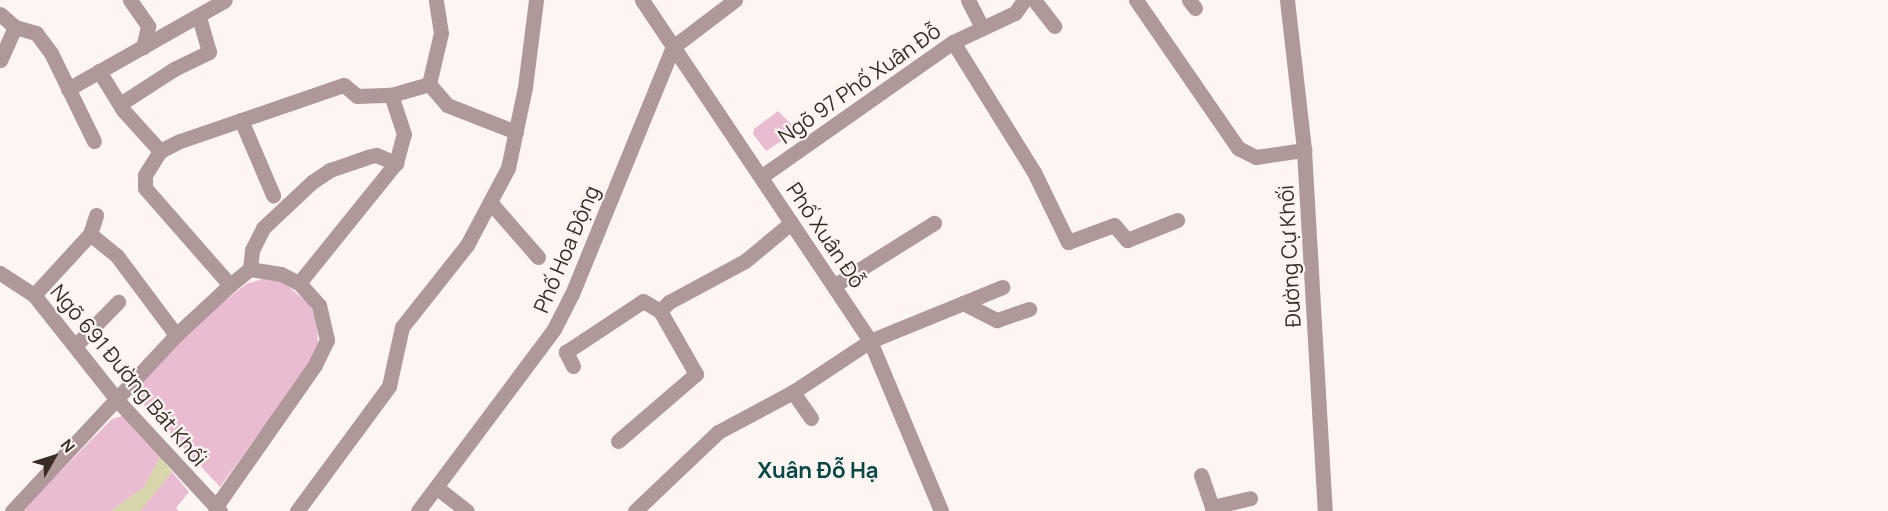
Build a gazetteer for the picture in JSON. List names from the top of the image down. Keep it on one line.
{"streets":{"street":["Ngõ 97 Phố Xuân Đỗ","Phố Xuân Đỗ","Phố Hoa Động","Đường Cự Khối","Ngõ 691 Đường Bát Khối"]},"crossings":[["Ngõ 97 Phố Xuân Đỗ","Phố Xuân Đỗ"],["Phố Xuân Đỗ","Phố Hoa Động"]],"districts":["Xuân Đỗ Hạ"],"north":"top right"}
